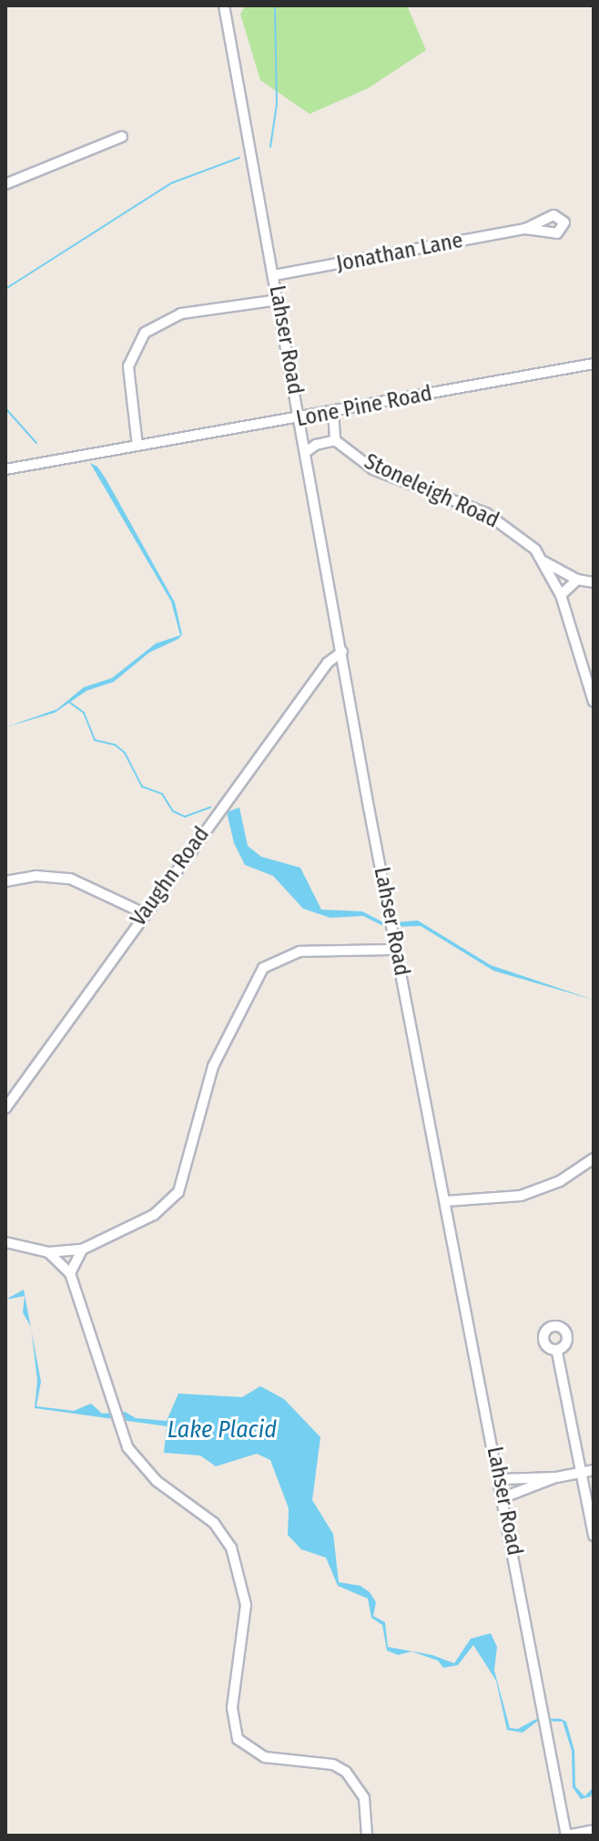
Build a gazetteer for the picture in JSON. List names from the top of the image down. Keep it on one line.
{"streets":{"street":["Jonathan Lane","Lahser Road","Lone Pine Road","Stoneleigh Road","Vaughn Road"]},"crossings":[["Jonathan Lane","Lahser Road"],["Lahser Road","Lone Pine Road"],["Lahser Road","Vaughn Road"]],"water":["Lake Placid"]}
